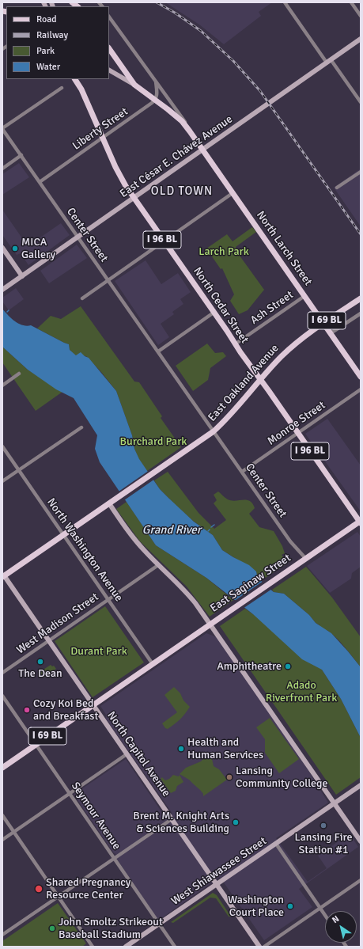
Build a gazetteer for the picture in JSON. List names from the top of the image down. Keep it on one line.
{"streets":{"main road":["I 96 BL","North Larch Street","North Cedar Street","I 69 BL","East Oakland Avenue","East Saginaw Street"],"street":["Liberty Street","East César E. Chávez Avenue","Center Street","Ash Street","Monroe Street","North Washington Avenue","West Madison Street","North Capitol Avenue","Seymour Avenue","West Shiawassee Street"]},"crossings":[["Liberty Street","Center Street"],["Liberty Street","North Larch Street"],["Liberty Street","North Cedar Street"],["East César E. Chávez Avenue","Center Street"],["East César E. Chávez Avenue","North Larch Street"],["East César E. Chávez Avenue","North Cedar Street"],["Center Street","East Oakland Avenue"],["Center Street","Monroe Street"],["Center Street","East Saginaw Street"],["I 96 BL","North Cedar Street"],["North Larch Street","Ash Street"],["North Larch Street","East Oakland Avenue"],["North Cedar Street","Ash Street"],["North Cedar Street","East Oakland Avenue"],["North Cedar Street","Monroe Street"],["North Cedar Street","East Saginaw Street"],["I 69 BL","East Oakland Avenue"],["I 69 BL","North Washington Avenue"],["I 69 BL","East Saginaw Street"],["I 69 BL","North Capitol Avenue"],["I 69 BL","Seymour Avenue"],["East Oakland Avenue","North Washington Avenue"],["North Washington Avenue","East Saginaw Street"],["North Washington Avenue","West Madison Street"],["West Madison Street","North Capitol Avenue"],["North Capitol Avenue","West Shiawassee Street"],["Seymour Avenue","West Shiawassee Street"]],"districts":["OLD TOWN"],"water":["Grand River"],"parks":["Larch Park","Burchard Park","Durant Park","Adado Riverfront Park"],"places":["MICA Gallery","The Dean","Amphitheatre","Cozy Koi Bed and Breakfast","Health and Human Services","Lansing Community College","Brent M. Knight Arts & Sciences Building","Lansing Fire Station #1","Shared Pregnancy Resource Center","Washington Court Place","John Smoltz Strikeout Baseball Stadium"],"legend":["Road","Railway","Park","Water"],"north":"top left"}
